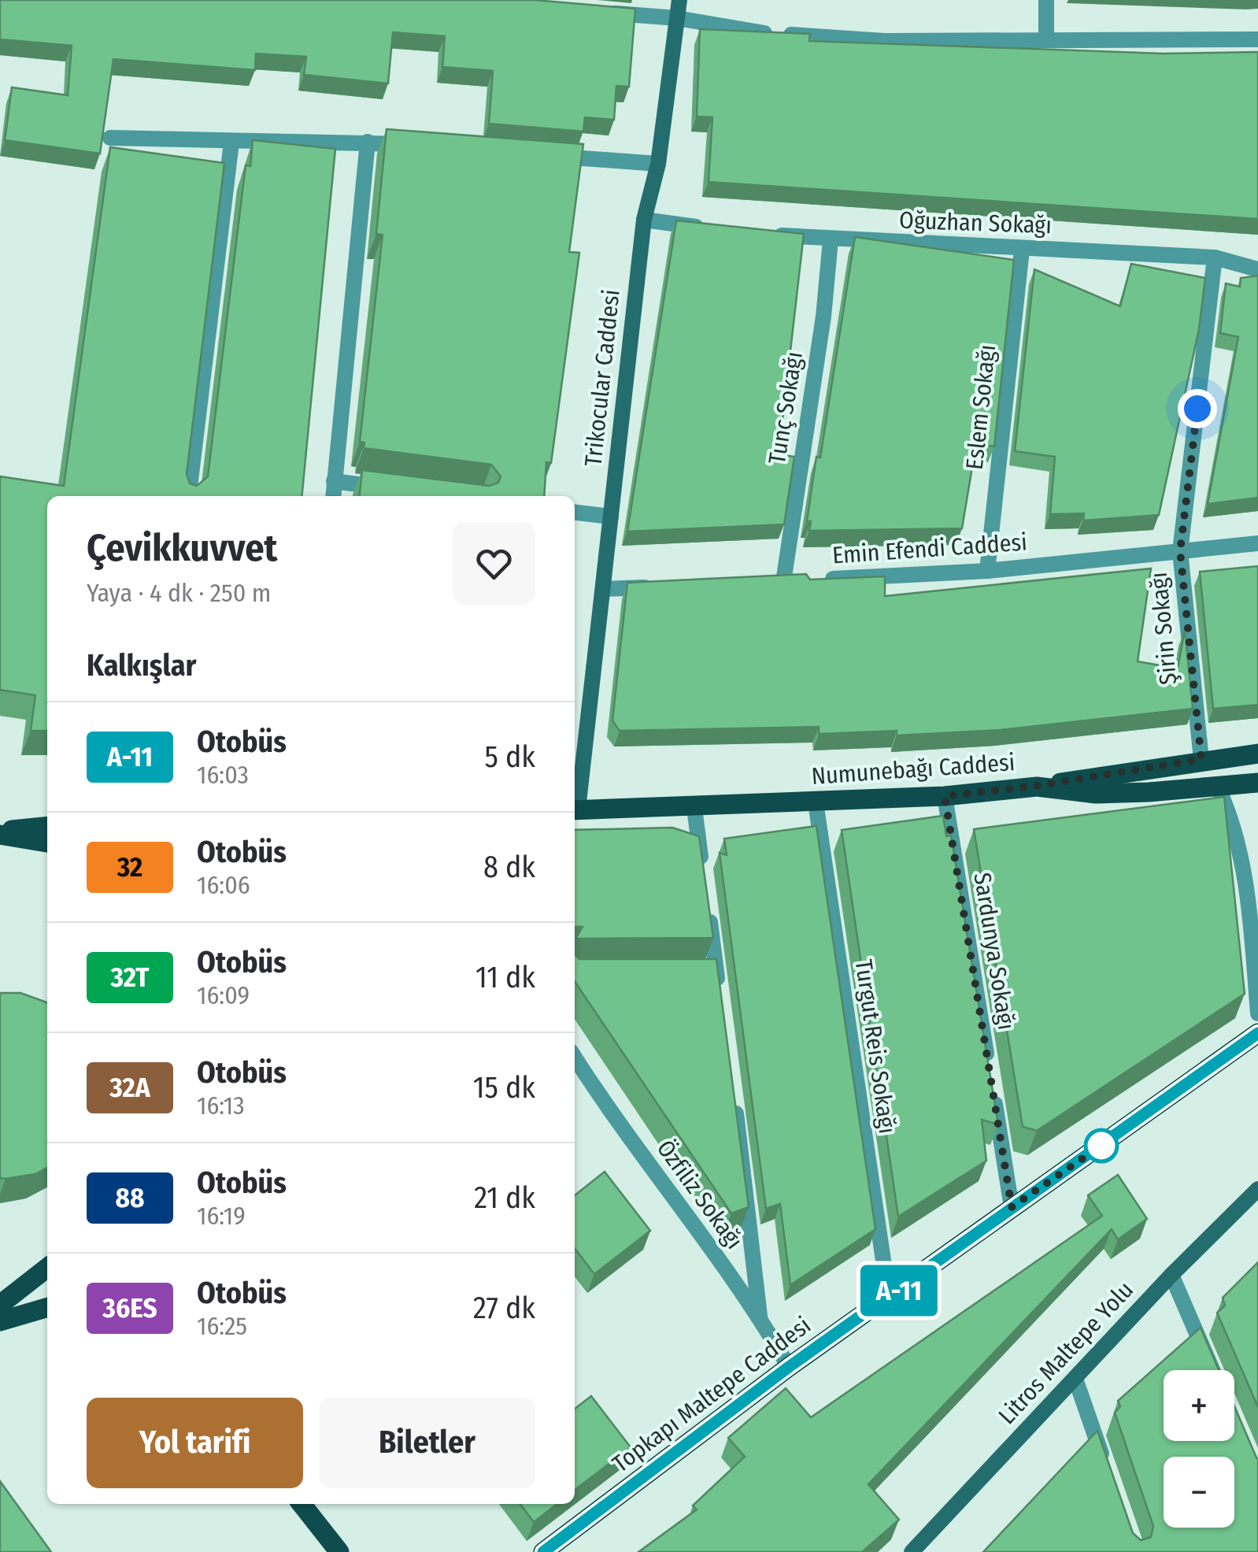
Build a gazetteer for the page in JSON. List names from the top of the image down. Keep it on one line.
{"streets":{"main road":["Numunebağı Caddesi","Topkapı Maltepe Caddesi"],"street":["Oğuzhan Sokağı","Trikocular Caddesi","Eslem Sokağı","Tunç Sokağı","Emin Efendi Caddesi","Şirin Sokağı","Sardunya Sokağı","Turgut Reis Sokağı","Özfiliz Sokağı","Litros Maltepe Yolu"]},"crossings":[["Oğuzhan Sokağı","Eslem Sokağı"],["Oğuzhan Sokağı","Tunç Sokağı"],["Oğuzhan Sokağı","Şirin Sokağı"],["Eslem Sokağı","Emin Efendi Caddesi"],["Tunç Sokağı","Emin Efendi Caddesi"],["Emin Efendi Caddesi","Şirin Sokağı"],["Numunebağı Caddesi","Sardunya Sokağı"],["Numunebağı Caddesi","Turgut Reis Sokağı"],["Sardunya Sokağı","Topkapı Maltepe Caddesi"],["Turgut Reis Sokağı","Topkapı Maltepe Caddesi"],["Özfiliz Sokağı","Topkapı Maltepe Caddesi"]],"lines":["bus line A-11"],"page":{"on_map":"A-11","heading":[["Çevikkuvvet","Yaya · 4 dk · 250 m"],"Kalkışlar"],"list":[{"mark":"A-11","name":"Otobüs","note":"16:03","value":"5 dk"},{"mark":"32","name":"Otobüs","note":"16:06","value":"8 dk"},{"mark":"32T","name":"Otobüs","note":"16:09","value":"11 dk"},{"mark":"32A","name":"Otobüs","note":"16:13","value":"15 dk"},{"mark":"88","name":"Otobüs","note":"16:19","value":"21 dk"},{"mark":"36ES","name":"Otobüs","note":"16:25","value":"27 dk"}],"map_buttons":["+","−"],"buttons":["Yol tarifi","Biletler"]}}
